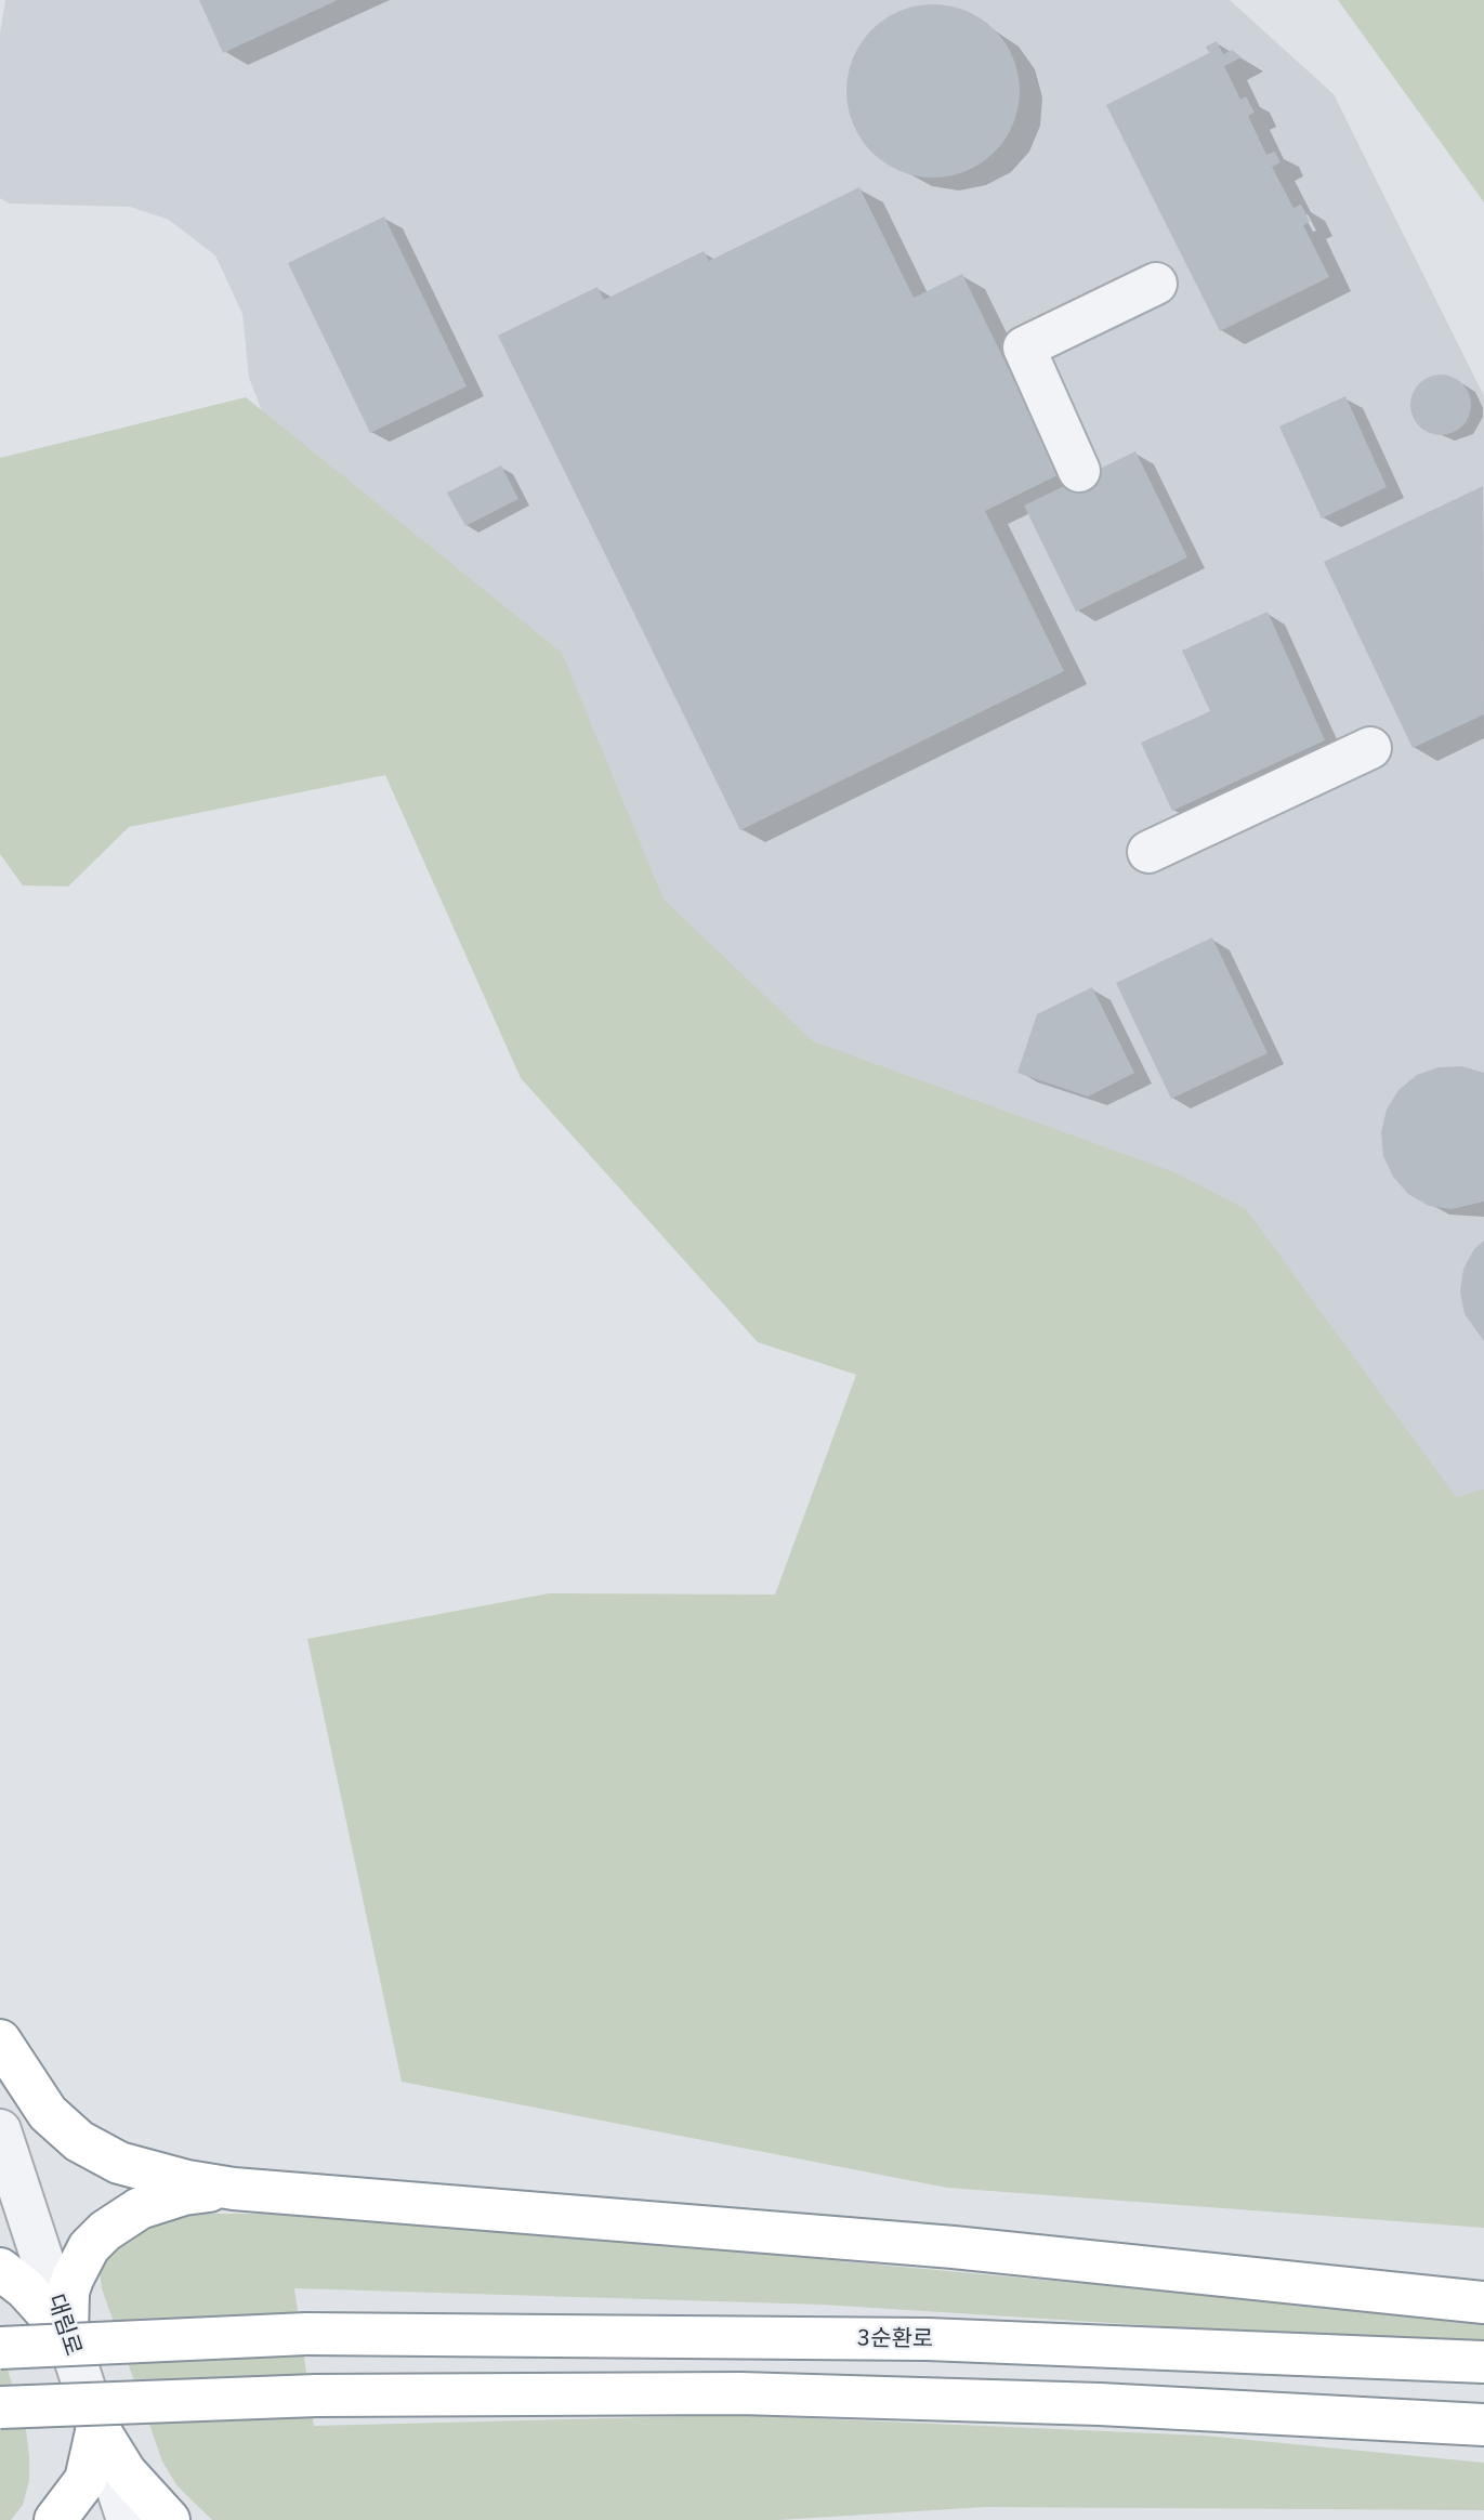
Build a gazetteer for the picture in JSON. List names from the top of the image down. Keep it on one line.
{"streets":{"highway":["3순환로"],"street":["대림로"]}}
